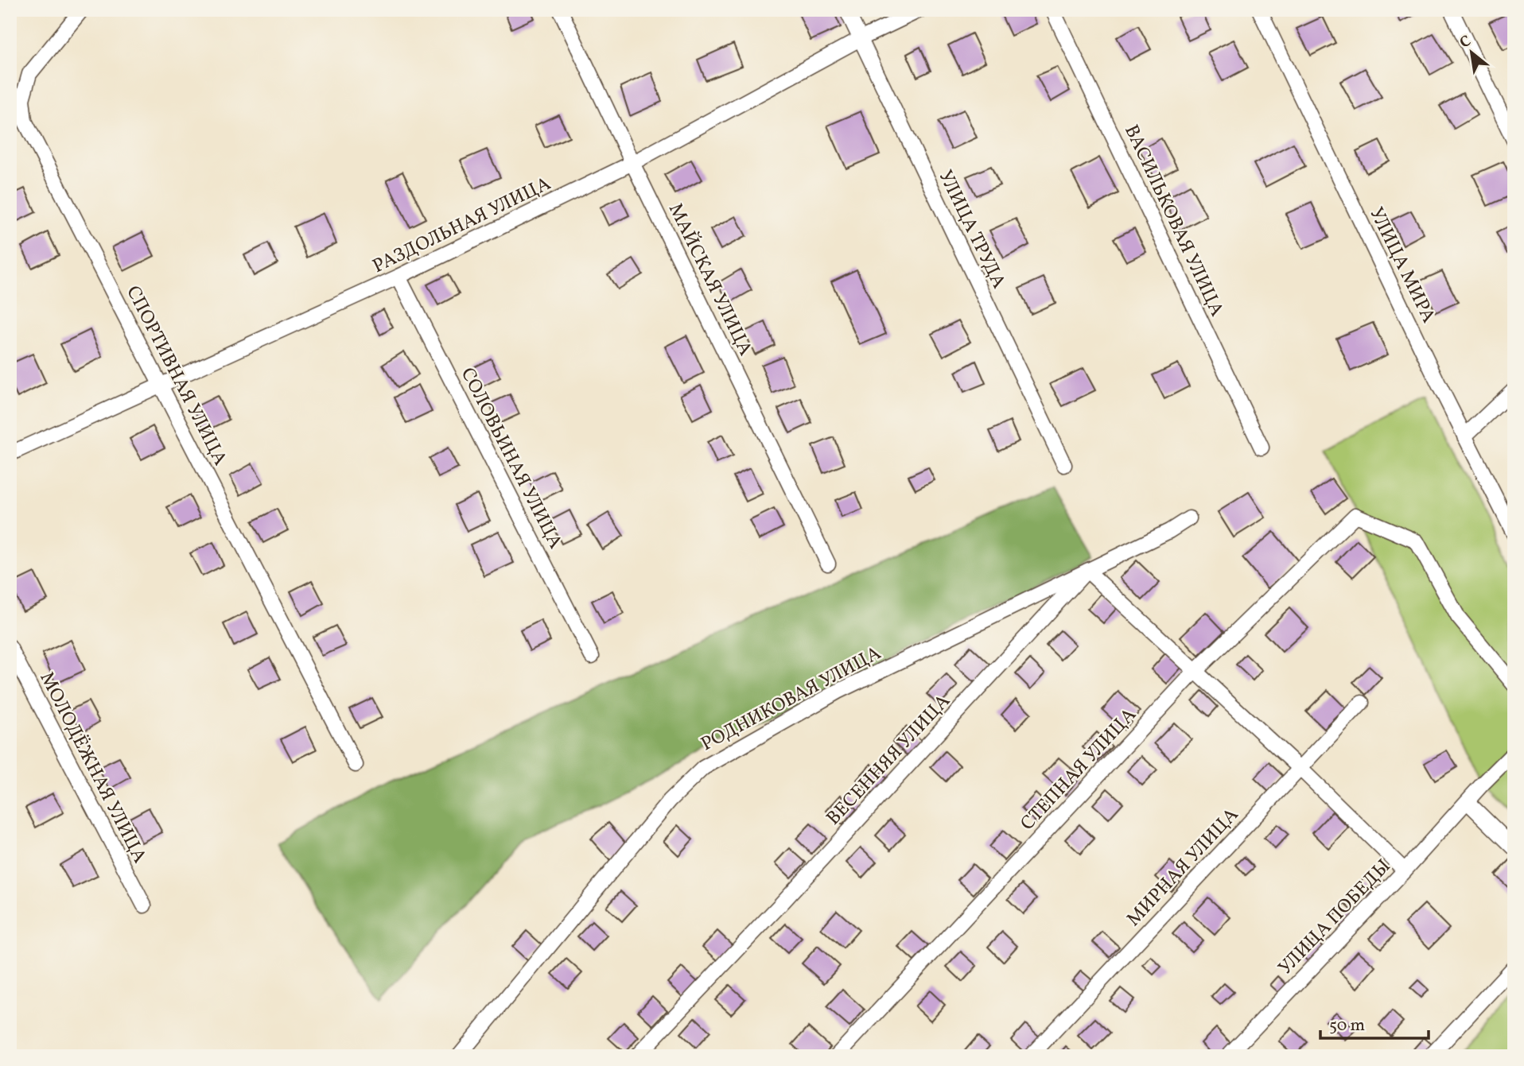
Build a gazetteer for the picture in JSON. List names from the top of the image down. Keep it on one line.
{"streets":{"street":["ВАСИЛЬКОВАЯ УЛИЦА","РАЗДОЛЬНАЯ УЛИЦА","УЛИЦА ТРУДА","УЛИЦА МИРА","МАЙСКАЯ УЛИЦА","СПОРТИВНАЯ УЛИЦА","СОЛОВЬИНАЯ УЛИЦА","РОДНИКОВАЯ УЛИЦА","ВЕСЕННЯЯ УЛИЦА","МОЛОДЁЖНАЯ УЛИЦА","СТЕПНАЯ УЛИЦА","МИРНАЯ УЛИЦА","УЛИЦА ПОБЕДЫ"]},"crossings":[["РАЗДОЛЬНАЯ УЛИЦА","УЛИЦА ТРУДА"],["РАЗДОЛЬНАЯ УЛИЦА","МАЙСКАЯ УЛИЦА"],["РАЗДОЛЬНАЯ УЛИЦА","СПОРТИВНАЯ УЛИЦА"],["РАЗДОЛЬНАЯ УЛИЦА","СОЛОВЬИНАЯ УЛИЦА"],["РОДНИКОВАЯ УЛИЦА","ВЕСЕННЯЯ УЛИЦА"]],"scale_bar":"50 m","north":"top left"}
